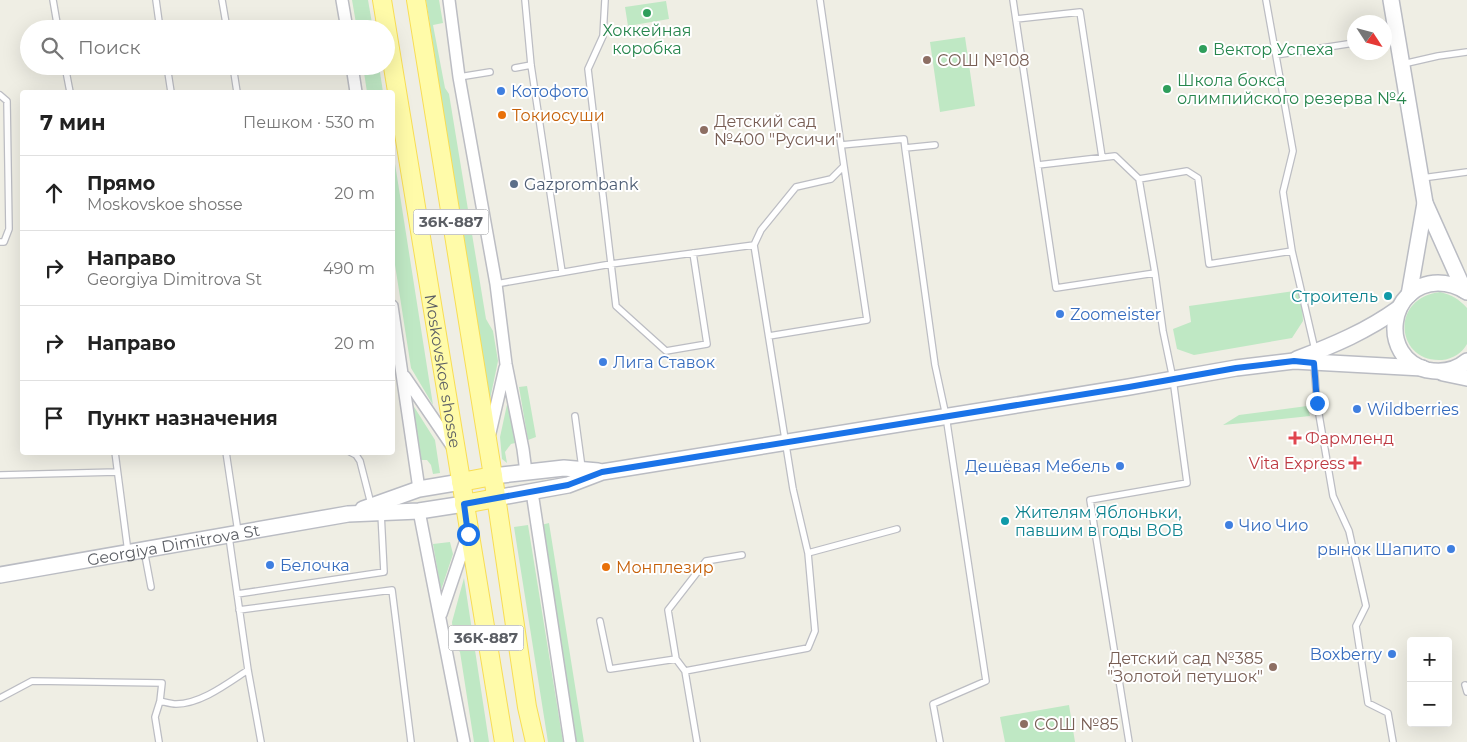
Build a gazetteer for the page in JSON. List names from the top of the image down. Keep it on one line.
{"streets":{"main road":["36К-887","Moskovskoe shosse","Georgiya Dimitrova St"]},"crossings":[["Moskovskoe shosse","Georgiya Dimitrova St"]],"places":{"other":["Хоккейная коробка","Вектор Успеха","СОШ №108","Школа бокса олимпийского резерва №4","Котофото","Токиосуши","Детский сад №400 \"Русичи\"","Gazprombank","Строитель","Zoomeister","Лига Ставок","Wildberries","Дешёвая Мебель","Жителям Яблоньки, павшим в годы ВОВ","Чио Чио","рынок Шапито","Белочка","Монплезир","Boxberry","Детский сад №385 \"Золотой петушок\"","СОШ №85"],"health":["Фармленд","Vita Express"]},"north":"bottom right","page":{"search":"Поиск","heading":["7 мин","Пешком · 530 m"],"list":[["Прямо","Moskovskoe shosse","20 m"],["Направо","Georgiya Dimitrova St","490 m"],["Направо","20 m"],"Пункт назначения"],"map_buttons":["+","−"]}}
